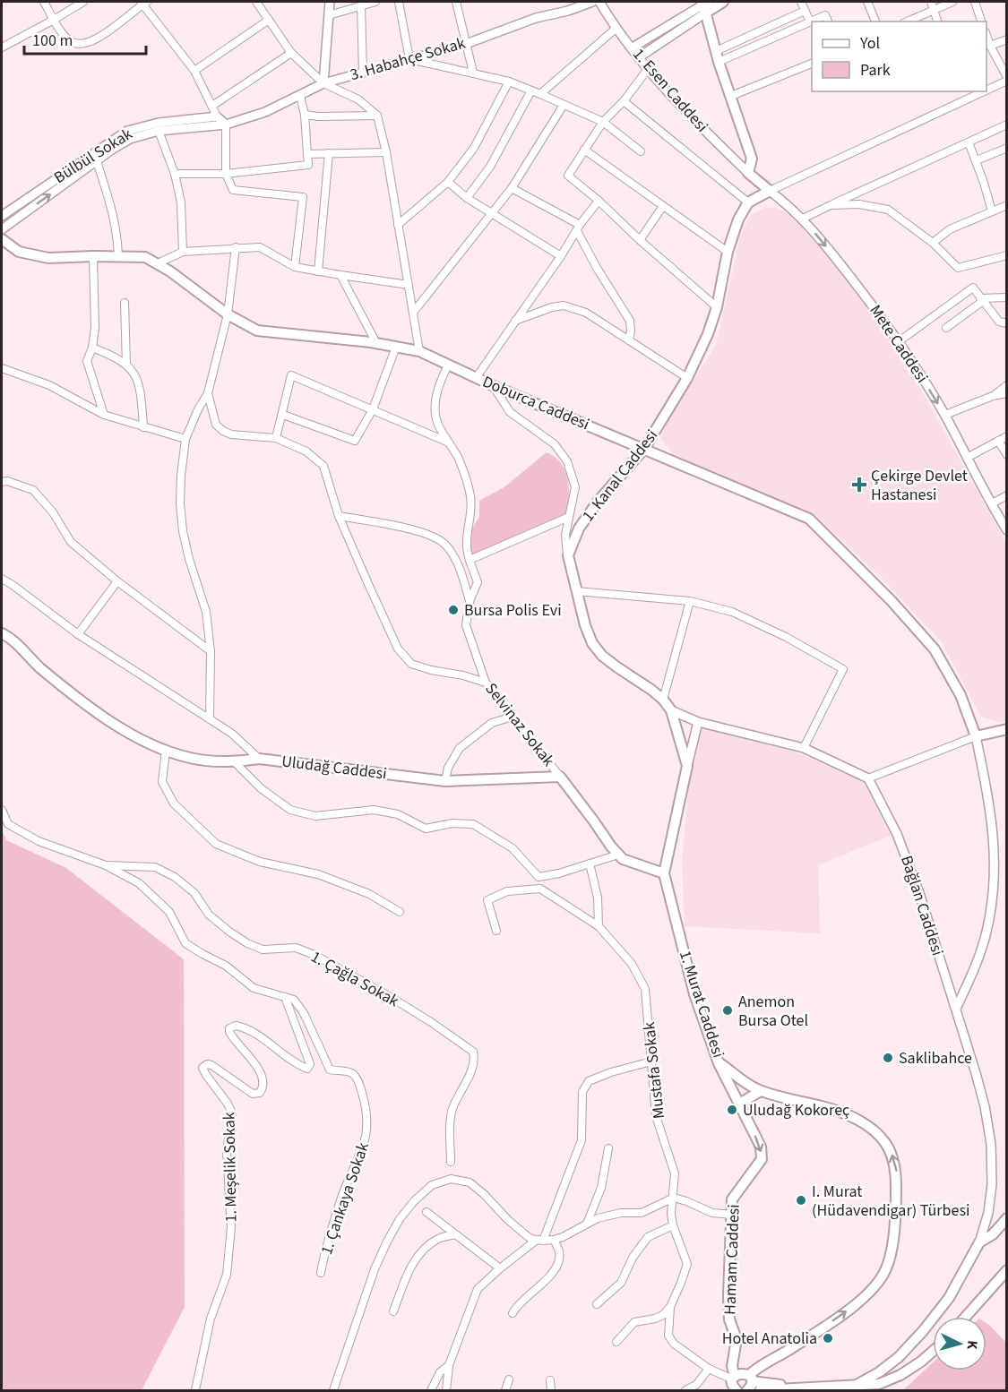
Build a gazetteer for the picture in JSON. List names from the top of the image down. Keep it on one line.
{"streets":{"main road":["Mete Caddesi","Doburca Caddesi","1. Kanal Caddesi","Uludağ Caddesi","1. Murat Caddesi","Hamam Caddesi"],"street":["3. Habahçe Sokak","1. Esen Caddesi","Bülbül Sokak","Selvinaz Sokak","Bağlan Caddesi","1. Çağla Sokak","Mustafa Sokak","1. Meşelik Sokak","1. Çankaya Sokak"]},"crossings":[["3. Habahçe Sokak","Bülbül Sokak"],["Mete Caddesi","1. Kanal Caddesi"],["Doburca Caddesi","1. Kanal Caddesi"],["Doburca Caddesi","Selvinaz Sokak"],["Selvinaz Sokak","Uludağ Caddesi"],["1. Çağla Sokak","1. Çankaya Sokak"],["1. Murat Caddesi","Hamam Caddesi"],["Mustafa Sokak","Hamam Caddesi"],["1. Meşelik Sokak","1. Çankaya Sokak"]],"one_way":["Mete Caddesi"],"places":{"health":["Çekirge Devlet Hastanesi"],"other":["Bursa Polis Evi","Anemon Bursa Otel","Saklibahce","Uludağ Kokoreç","I. Murat (Hüdavendigar) Türbesi","Hotel Anatolia"]},"legend":["Yol","Park"],"scale_bar":"100 m","north":"right"}
